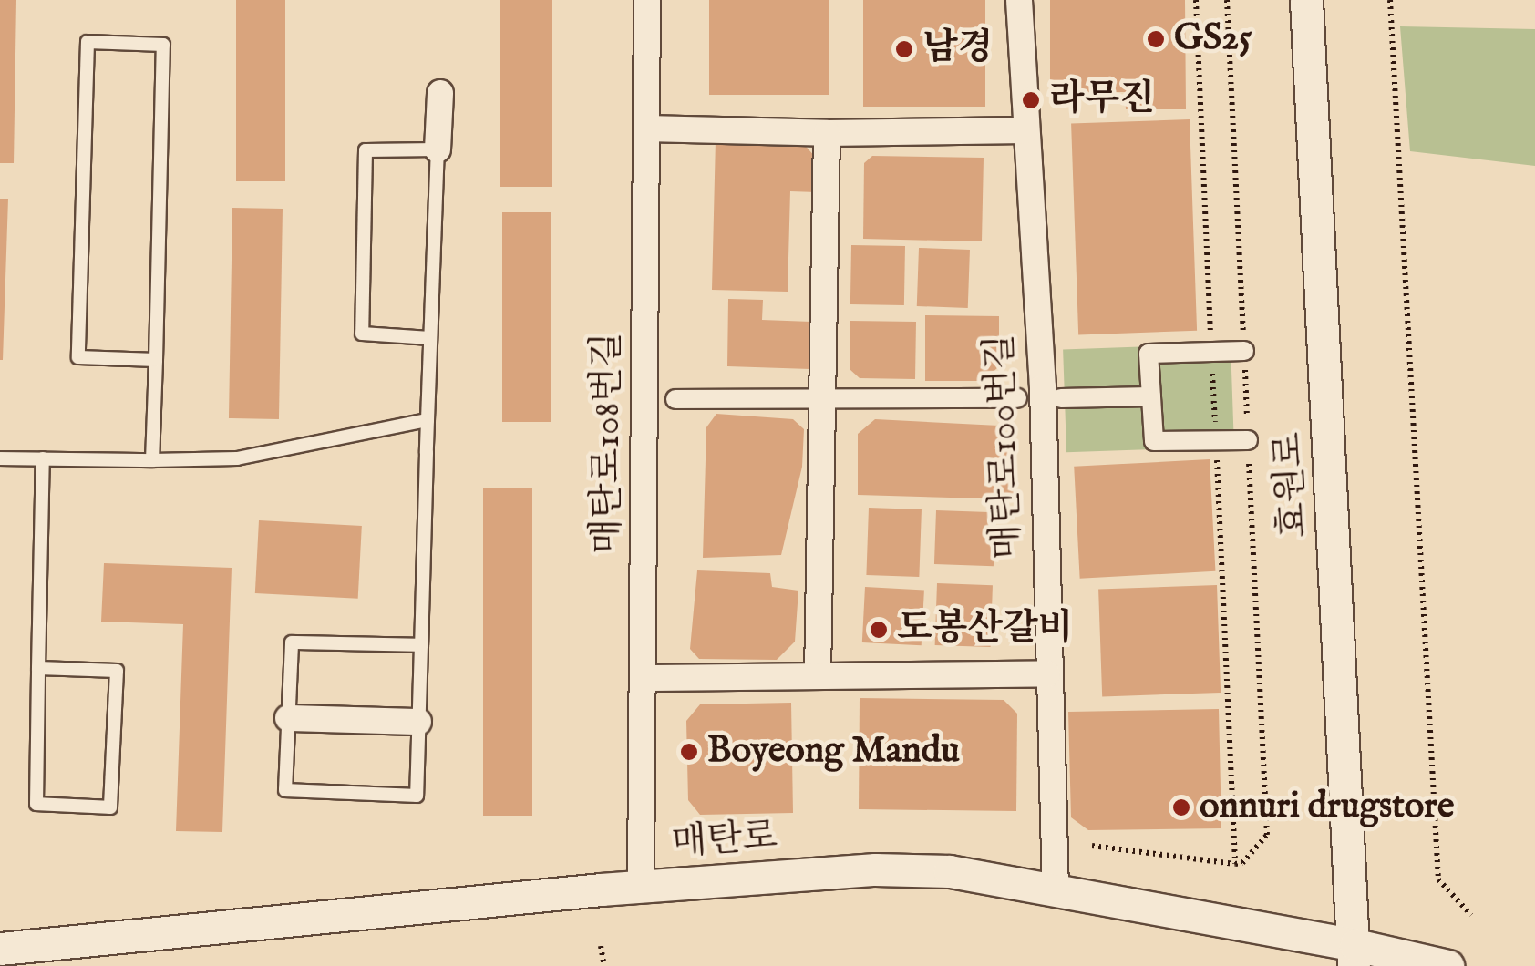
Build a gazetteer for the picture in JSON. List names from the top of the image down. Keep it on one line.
{"streets":{"street":["매탄로108번길","매탄로100번길","효원로","매탄로"]},"crossings":[["매탄로108번길","매탄로"],["매탄로100번길","매탄로"],["효원로","매탄로"]],"places":["GS25","남경","라무진","도봉산갈비","Boyeong Mandu","onnuri drugstore"]}
